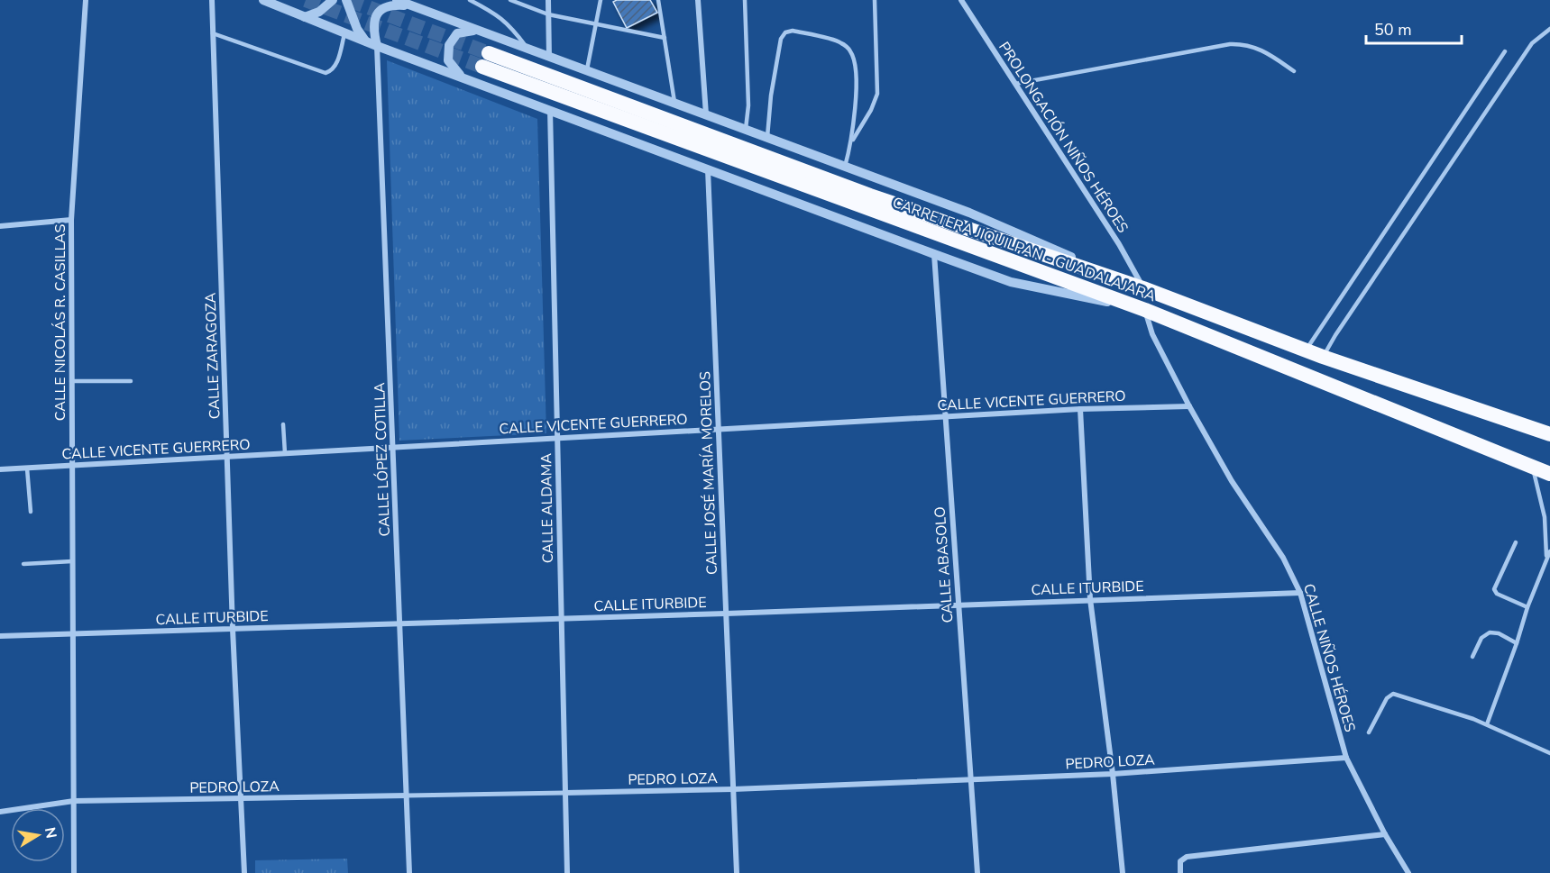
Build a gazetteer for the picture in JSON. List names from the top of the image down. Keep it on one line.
{"streets":{"highway":["CARRETERA JIQUILPAN - GUADALAJARA"],"street":["PROLONGACIÓN NIÑOS HÉROES","CALLE NICOLÁS R. CASILLAS","CALLE ZARAGOZA","CALLE VICENTE GUERRERO","CALLE LÓPEZ COTILLA","CALLE JOSÉ MARÍA MORELOS","CALLE ALDAMA","CALLE ABASOLO","CALLE ITURBIDE","CALLE NIÑOS HÉROES","PEDRO LOZA"]},"crossings":[["PROLONGACIÓN NIÑOS HÉROES","CARRETERA JIQUILPAN - GUADALAJARA"],["CARRETERA JIQUILPAN - GUADALAJARA","CALLE NIÑOS HÉROES"],["CALLE NICOLÁS R. CASILLAS","CALLE VICENTE GUERRERO"],["CALLE NICOLÁS R. CASILLAS","CALLE ITURBIDE"],["CALLE NICOLÁS R. CASILLAS","PEDRO LOZA"],["CALLE ZARAGOZA","CALLE VICENTE GUERRERO"],["CALLE ZARAGOZA","CALLE ITURBIDE"],["CALLE ZARAGOZA","PEDRO LOZA"],["CALLE VICENTE GUERRERO","CALLE LÓPEZ COTILLA"],["CALLE VICENTE GUERRERO","CALLE JOSÉ MARÍA MORELOS"],["CALLE VICENTE GUERRERO","CALLE ALDAMA"],["CALLE VICENTE GUERRERO","CALLE ABASOLO"],["CALLE VICENTE GUERRERO","CALLE NIÑOS HÉROES"],["CALLE LÓPEZ COTILLA","CALLE ITURBIDE"],["CALLE LÓPEZ COTILLA","PEDRO LOZA"],["CALLE JOSÉ MARÍA MORELOS","CALLE ITURBIDE"],["CALLE JOSÉ MARÍA MORELOS","PEDRO LOZA"],["CALLE ALDAMA","CALLE ITURBIDE"],["CALLE ALDAMA","PEDRO LOZA"],["CALLE ABASOLO","CALLE ITURBIDE"],["CALLE ABASOLO","PEDRO LOZA"],["CALLE ITURBIDE","CALLE NIÑOS HÉROES"],["CALLE NIÑOS HÉROES","PEDRO LOZA"]],"scale_bar":"50 m","north":"right"}
